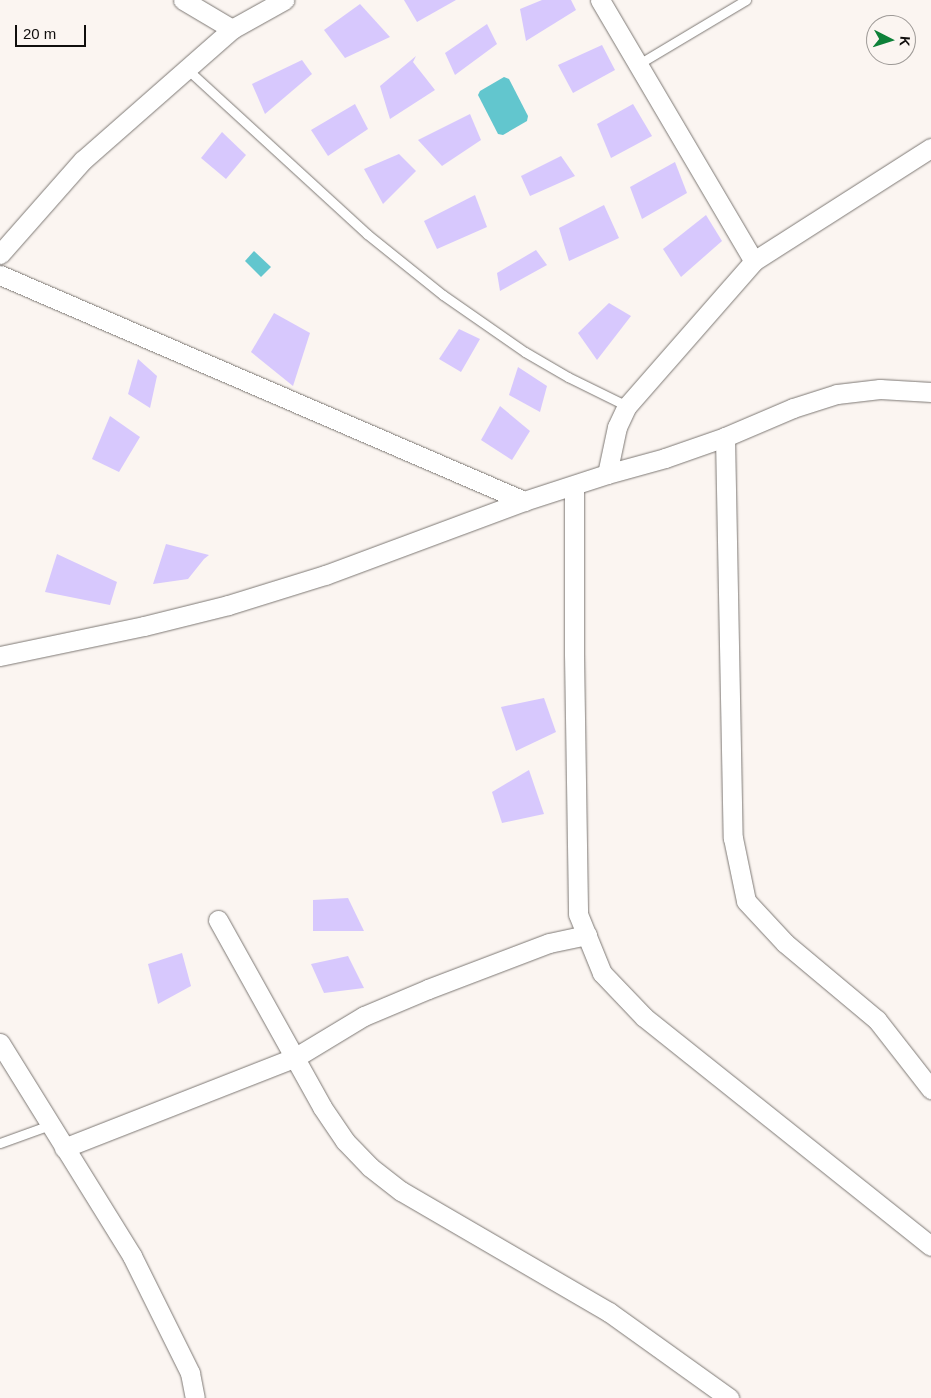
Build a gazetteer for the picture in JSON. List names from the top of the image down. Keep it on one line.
{"scale_bar":"20 m","north":"right"}
